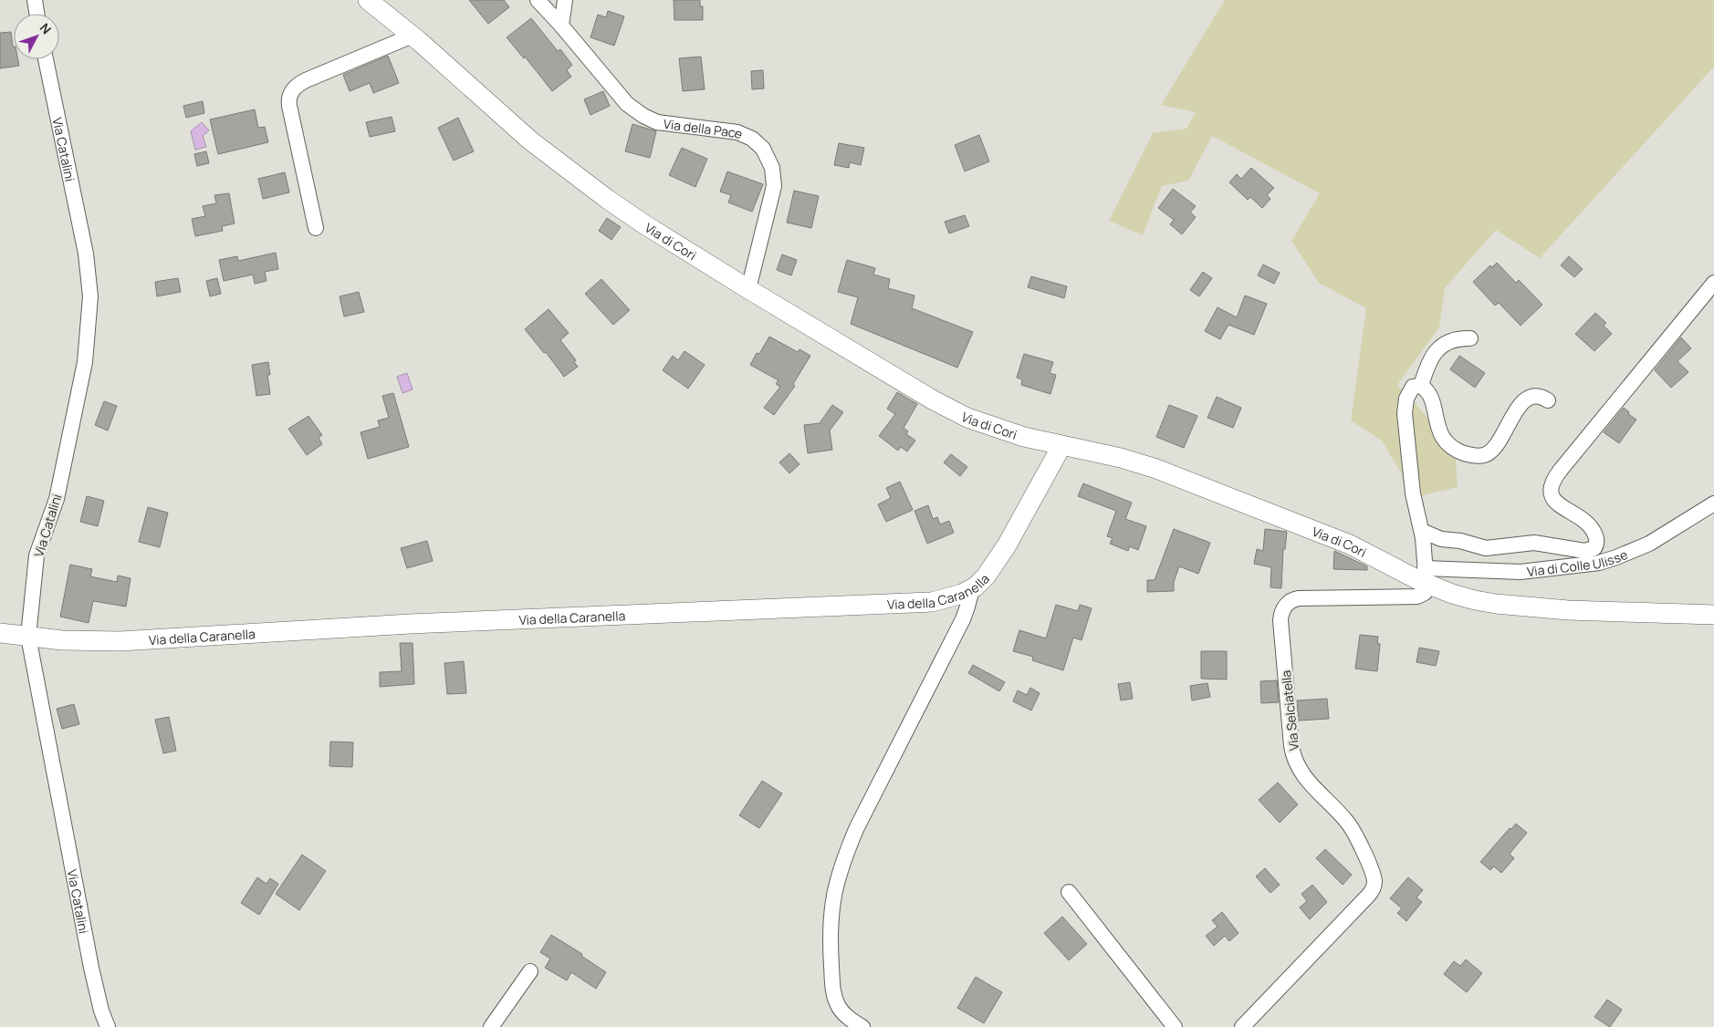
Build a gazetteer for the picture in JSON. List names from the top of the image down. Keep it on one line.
{"streets":{"main road":["Via di Cori","Via della Caranella"],"street":["Via della Pace","Via Catalini","Via di Colle Ulisse","Via Selciatella"]},"crossings":[["Via della Pace","Via di Cori"],["Via Catalini","Via della Caranella"],["Via di Cori","Via di Colle Ulisse"],["Via di Cori","Via della Caranella"],["Via di Cori","Via Selciatella"],["Via di Colle Ulisse","Via Selciatella"]],"north":"top right"}
